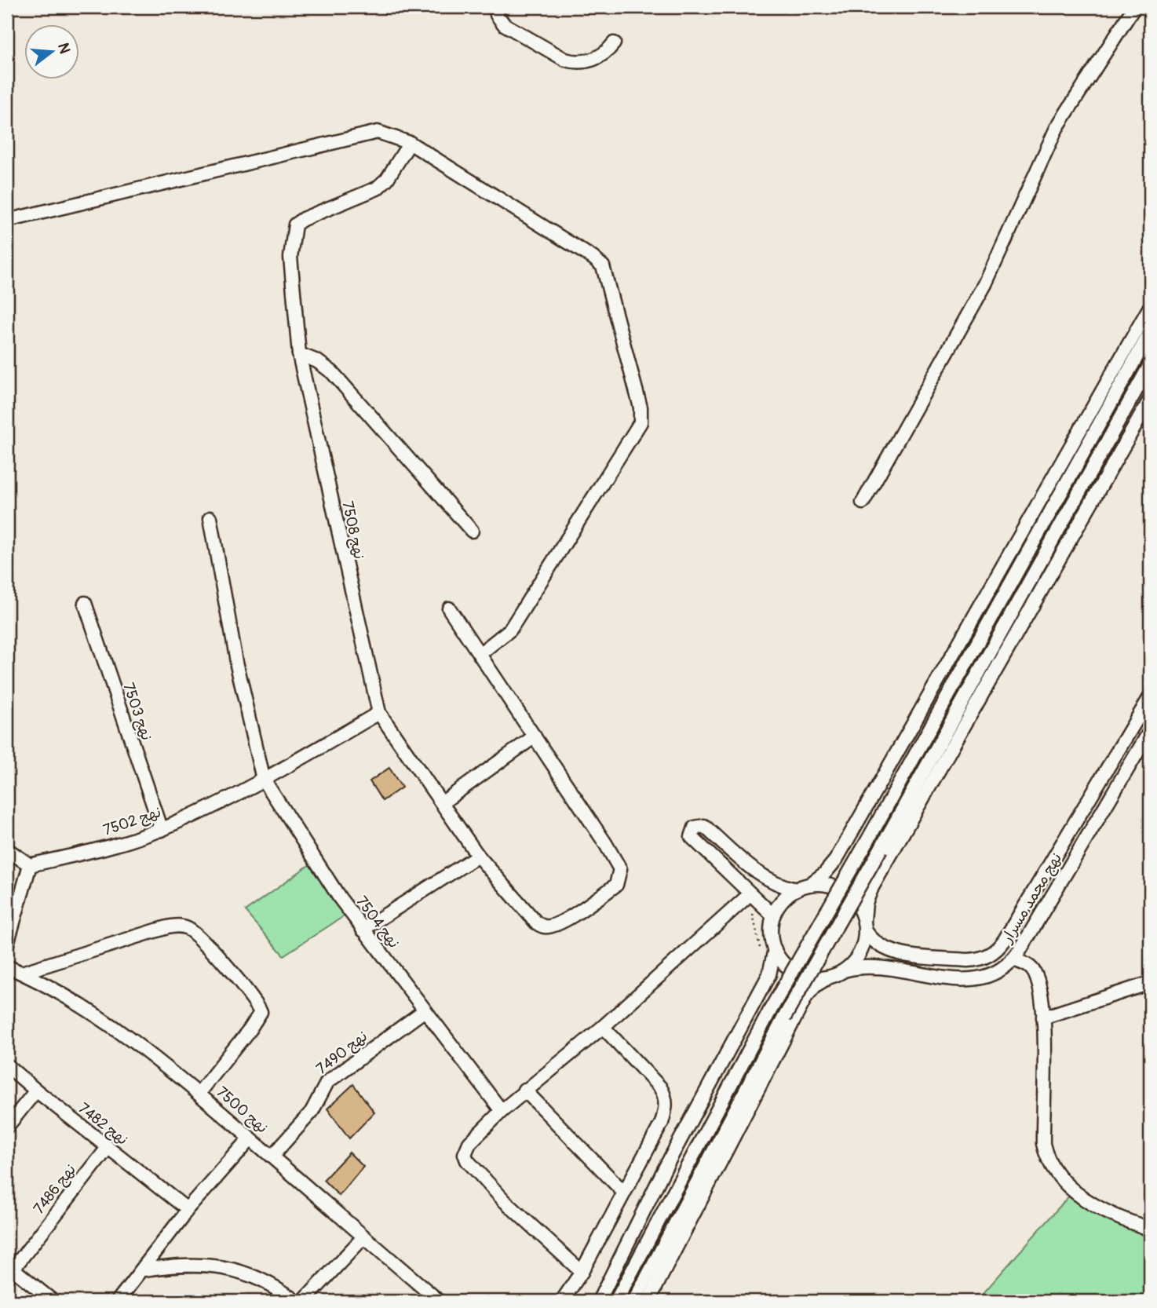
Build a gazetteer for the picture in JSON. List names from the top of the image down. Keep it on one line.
{"streets":{"street":["نهج 7508","نهج 7503","نهج 7502","نهج محمد مسرار","نهج 7504","نهج 7490","نهج 7500","نهج 7482","نهج 7486"]},"crossings":[["نهج 7508","نهج 7502"],["نهج 7503","نهج 7502"],["نهج 7502","نهج 7504"],["نهج 7504","نهج 7490"],["نهج 7490","نهج 7500"],["نهج 7482","نهج 7486"]],"north":"right"}
